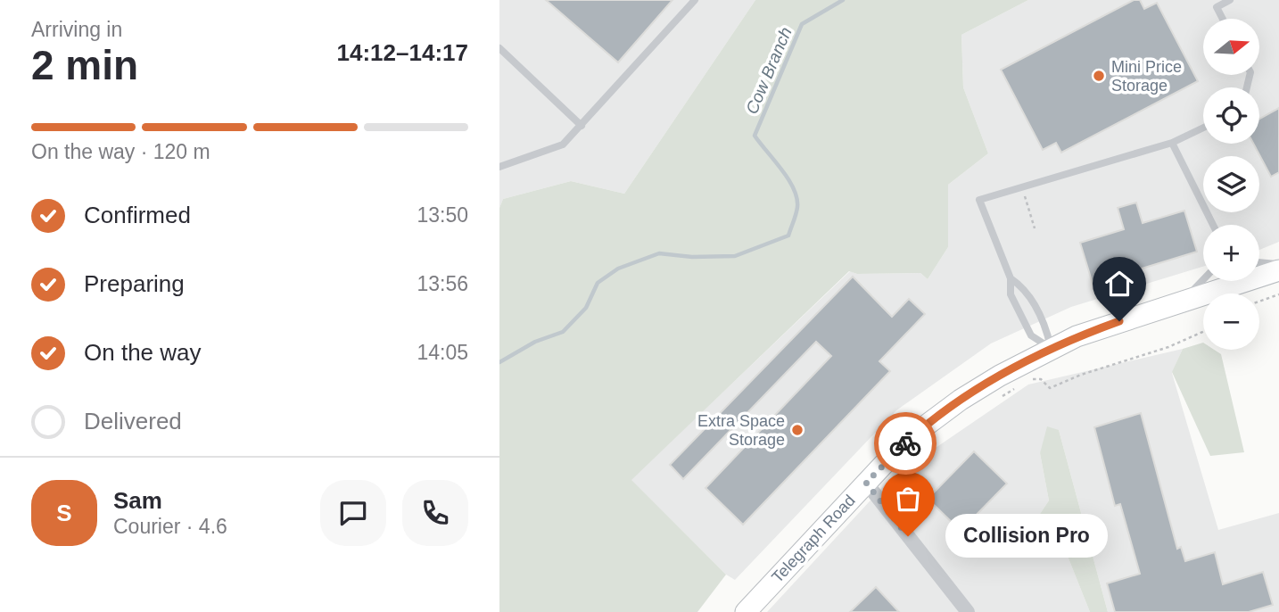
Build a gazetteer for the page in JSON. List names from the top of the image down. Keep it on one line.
{"streets":{"main road":["Telegraph Road"]},"water":["Cow Branch"],"places":["Mini Price Storage","Extra Space Storage","Collision Pro"],"north":"right","page":{"heading":["2 min","Arriving in","14:12–14:17"],"panel":["Sam","Courier · 4.6"],"map_buttons":["+","−"],"bar":"On the way · 120 m","list":[["Confirmed","13:50"],["Preparing","13:56"],["On the way","14:05"],"Delivered"],"round":"S","bubble":"Collision Pro"}}
